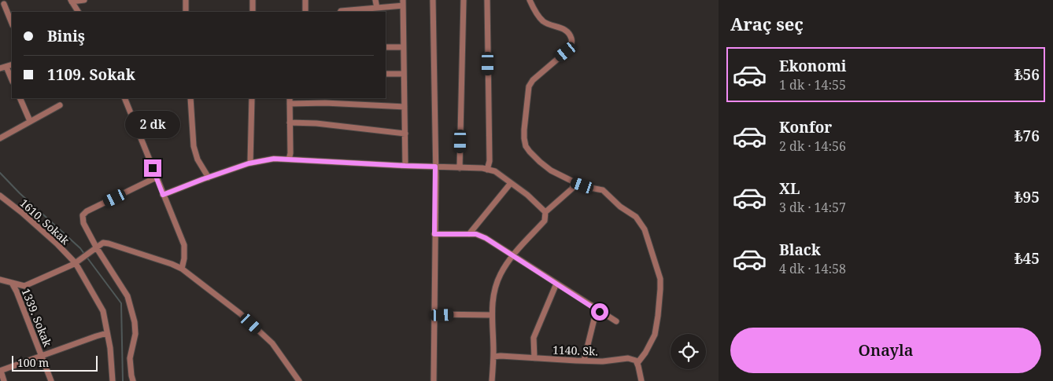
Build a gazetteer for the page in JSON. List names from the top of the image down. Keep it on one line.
{"streets":{"street":["1610. Sokak","1339. Sokak","1140. Sk."]},"scale_bar":"100 m","page":{"heading":"Araç seç","banner":["Biniş","1109. Sokak"],"list":[{"name":"Ekonomi","note":"1 dk · 14:55","value":"₺56"},{"name":"Konfor","note":"2 dk · 14:56","value":"₺76"},{"name":"XL","note":"3 dk · 14:57","value":"₺95"},{"name":"Black","note":"4 dk · 14:58","value":"₺45"}],"bubble":"2 dk","buttons":"Onayla","scale":"100 m"}}
